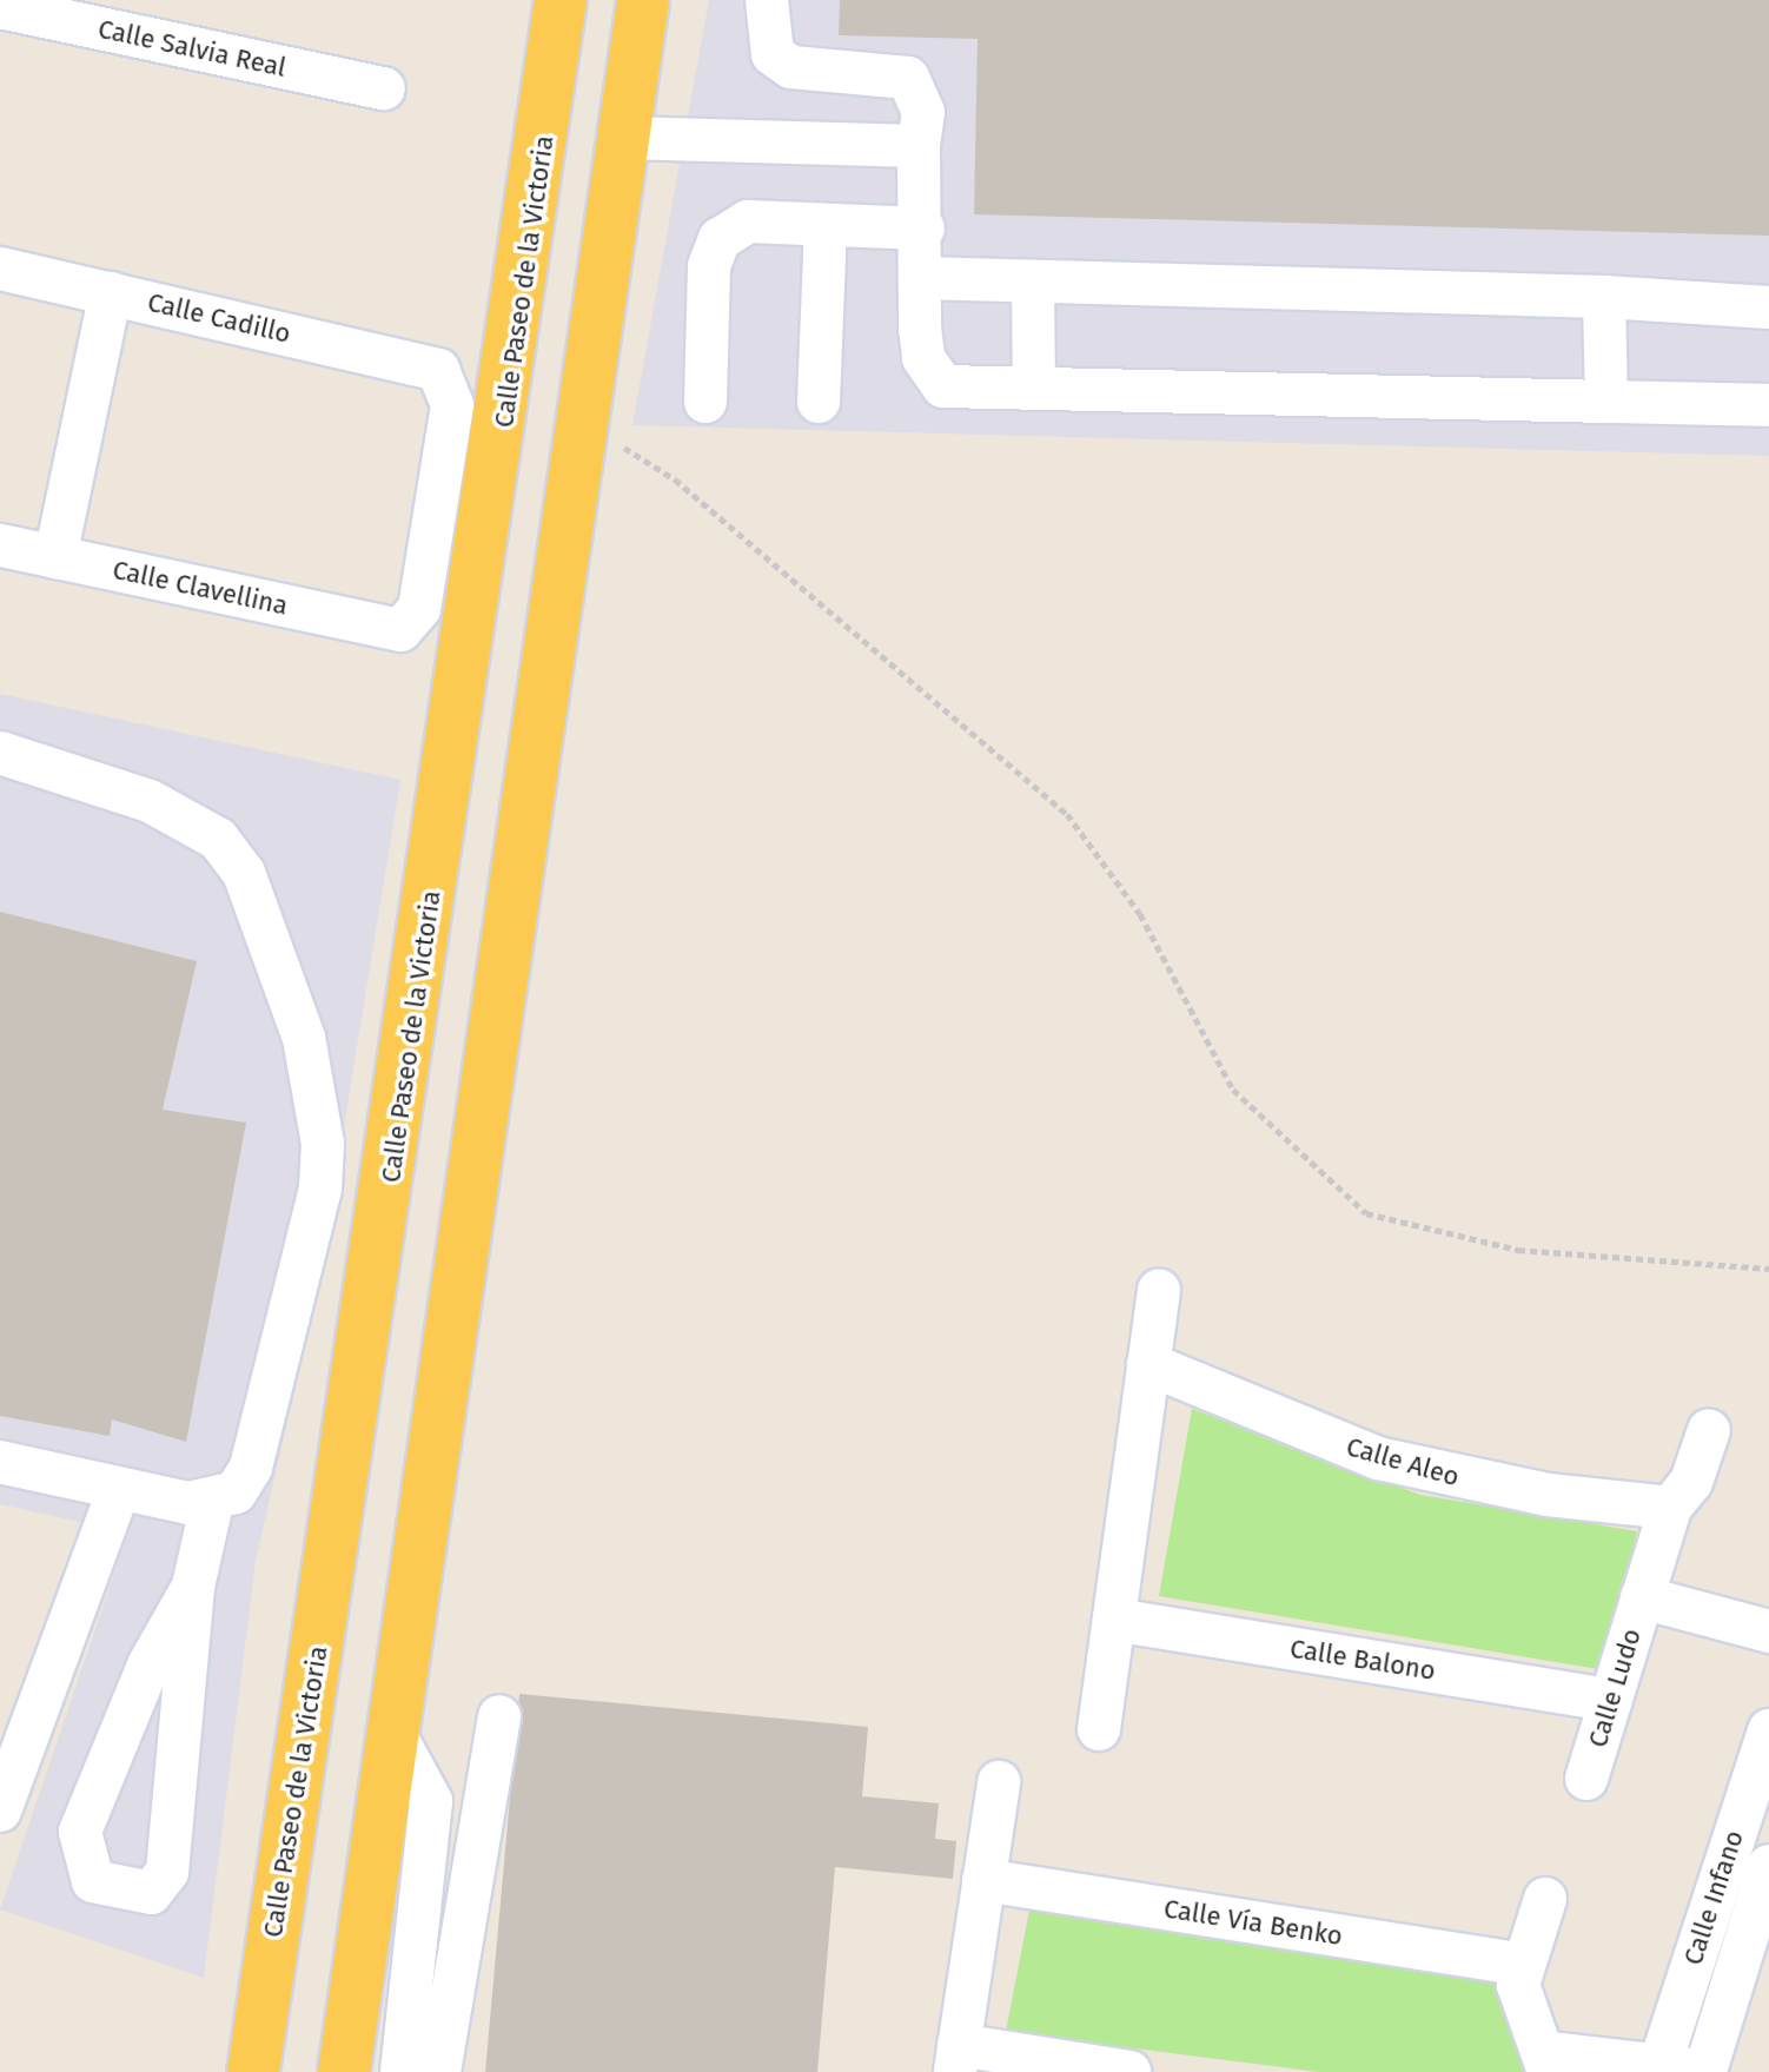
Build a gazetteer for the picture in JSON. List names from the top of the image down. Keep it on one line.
{"streets":{"main road":["Calle Paseo de la Victoria"],"street":["Calle Salvia Real","Calle Cadillo","Calle Clavellina","Calle Aleo","Calle Balono","Calle Ludo","Calle Infano","Calle Vía Benko"]},"crossings":[["Calle Cadillo","Calle Clavellina"],["Calle Aleo","Calle Ludo"],["Calle Balono","Calle Ludo"]]}
